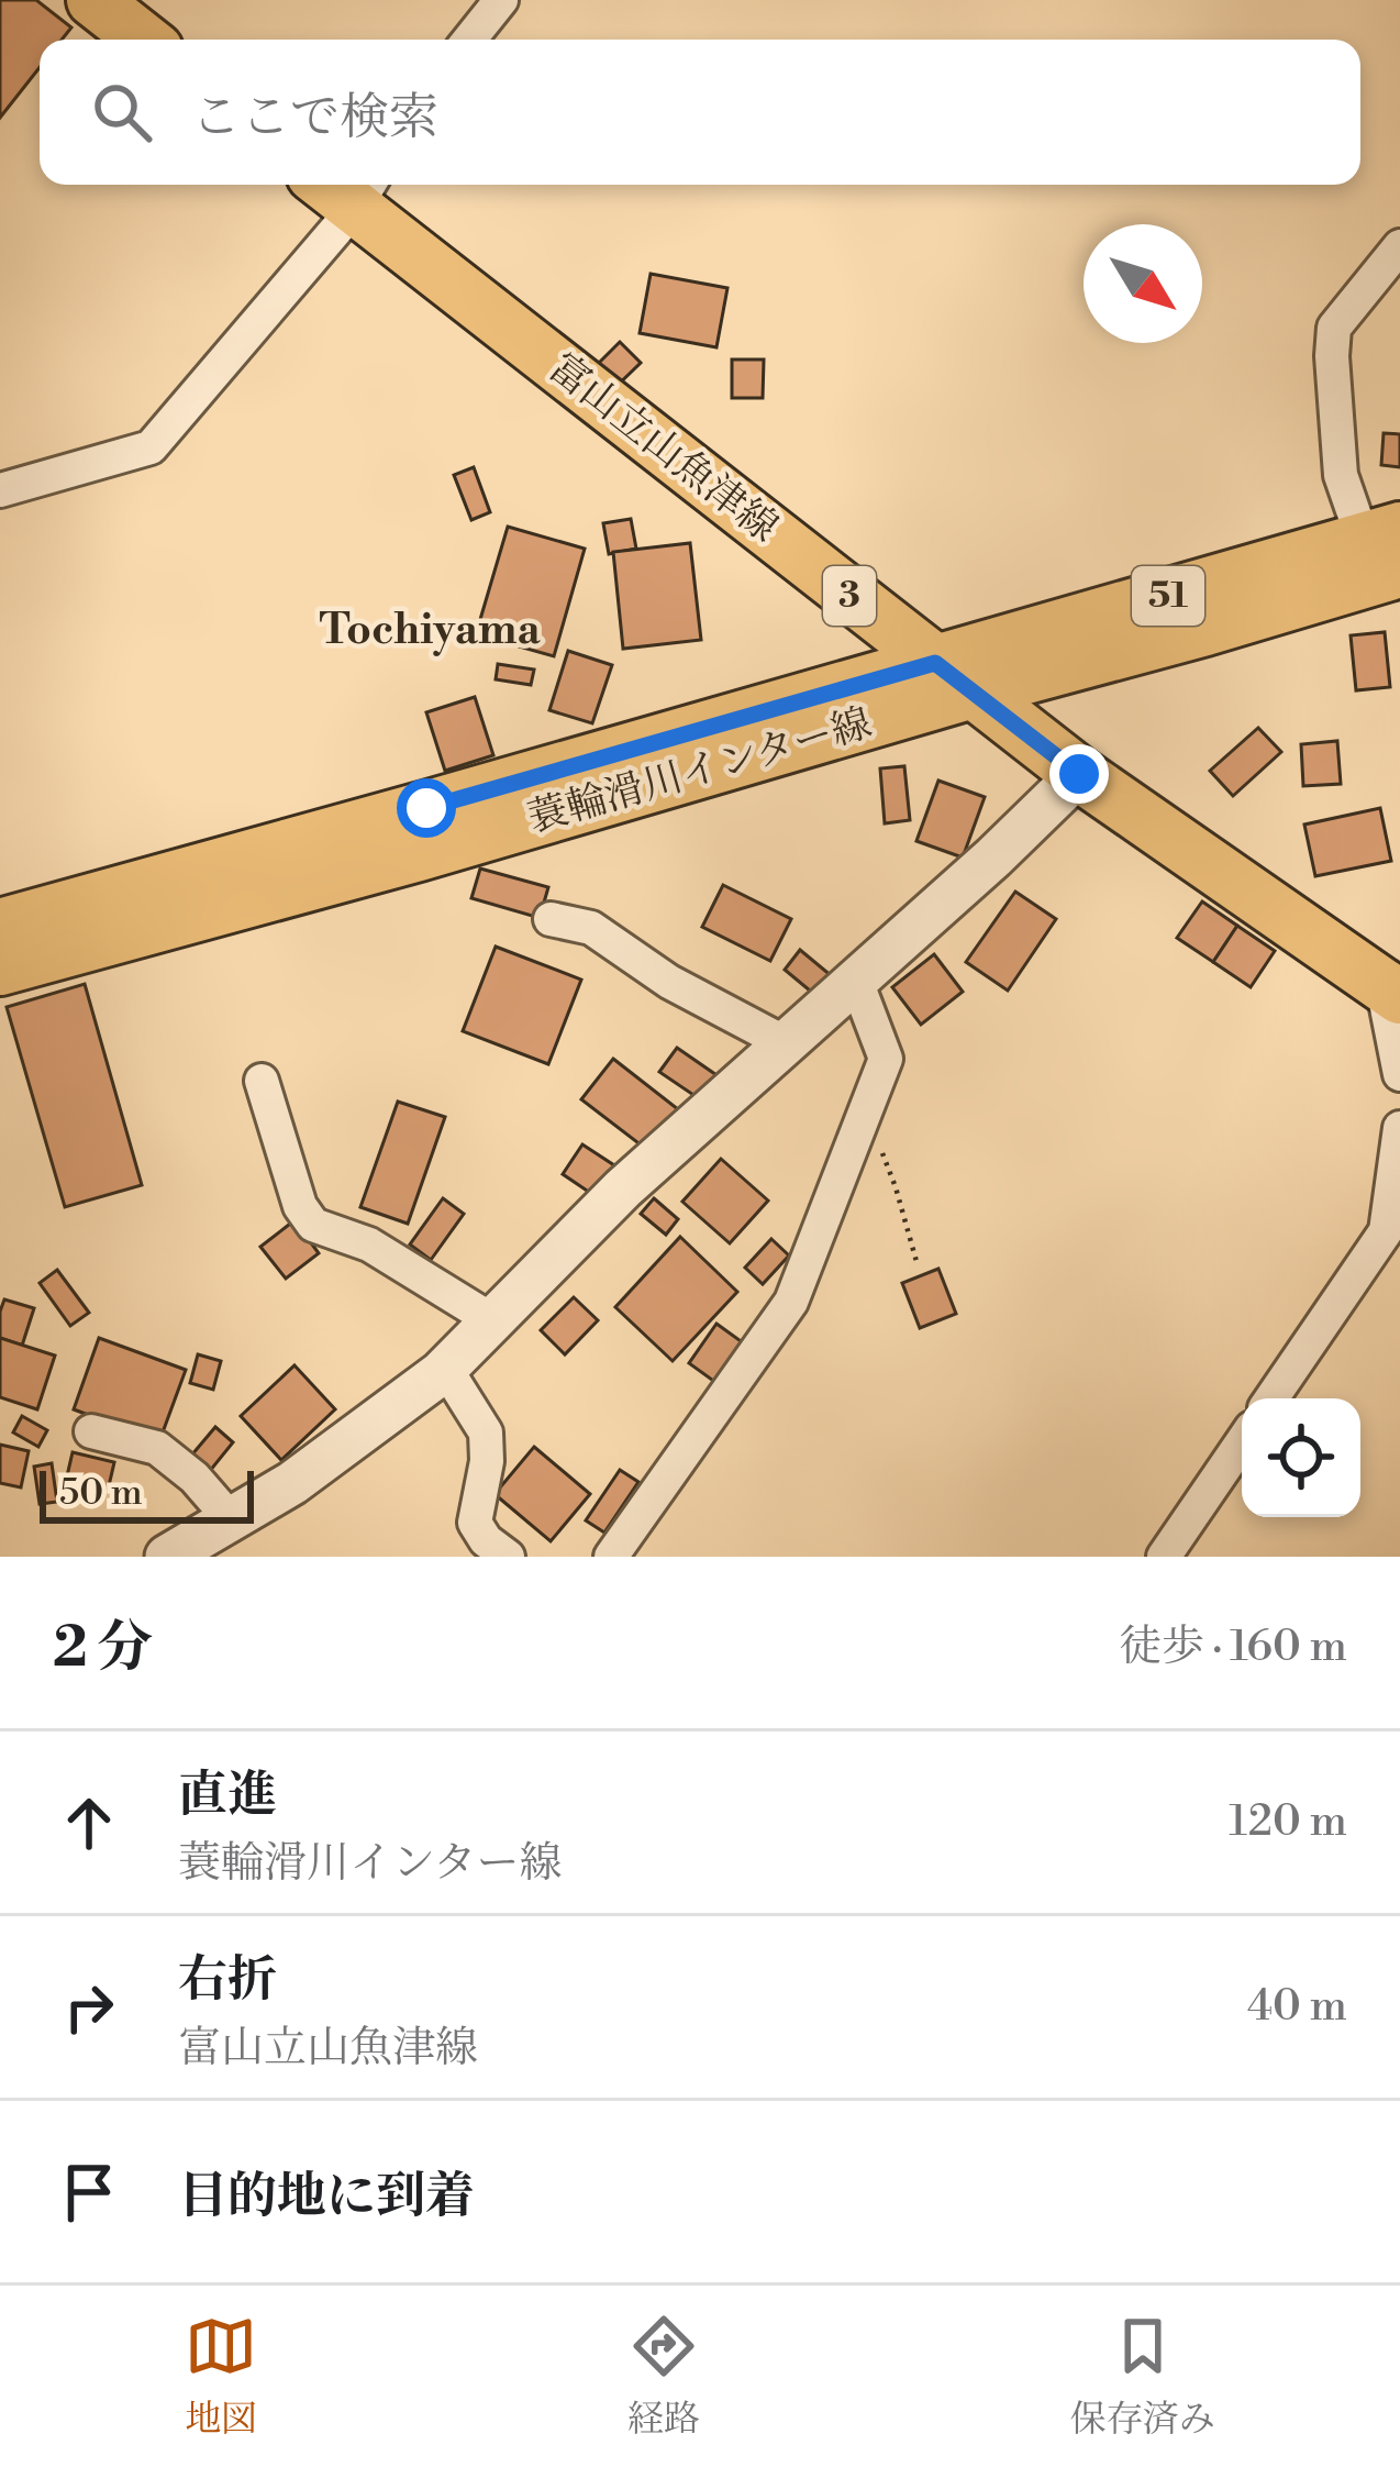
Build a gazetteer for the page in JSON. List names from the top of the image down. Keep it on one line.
{"streets":{"main road":["富山立山魚津線","3","51","蓑輪滑川インター線"]},"crossings":[["富山立山魚津線","蓑輪滑川インター線"]],"districts":["Tochiyama"],"scale_bar":"50 m","north":"bottom right","page":{"search":"ここで検索","scale":"50 m","heading":["2 分","徒歩 · 160 m"],"list":[["直進","蓑輪滑川インター線","120 m"],["右折","富山立山魚津線","40 m"],"目的地に到着"],"nav":["地図","経路","保存済み"]}}
